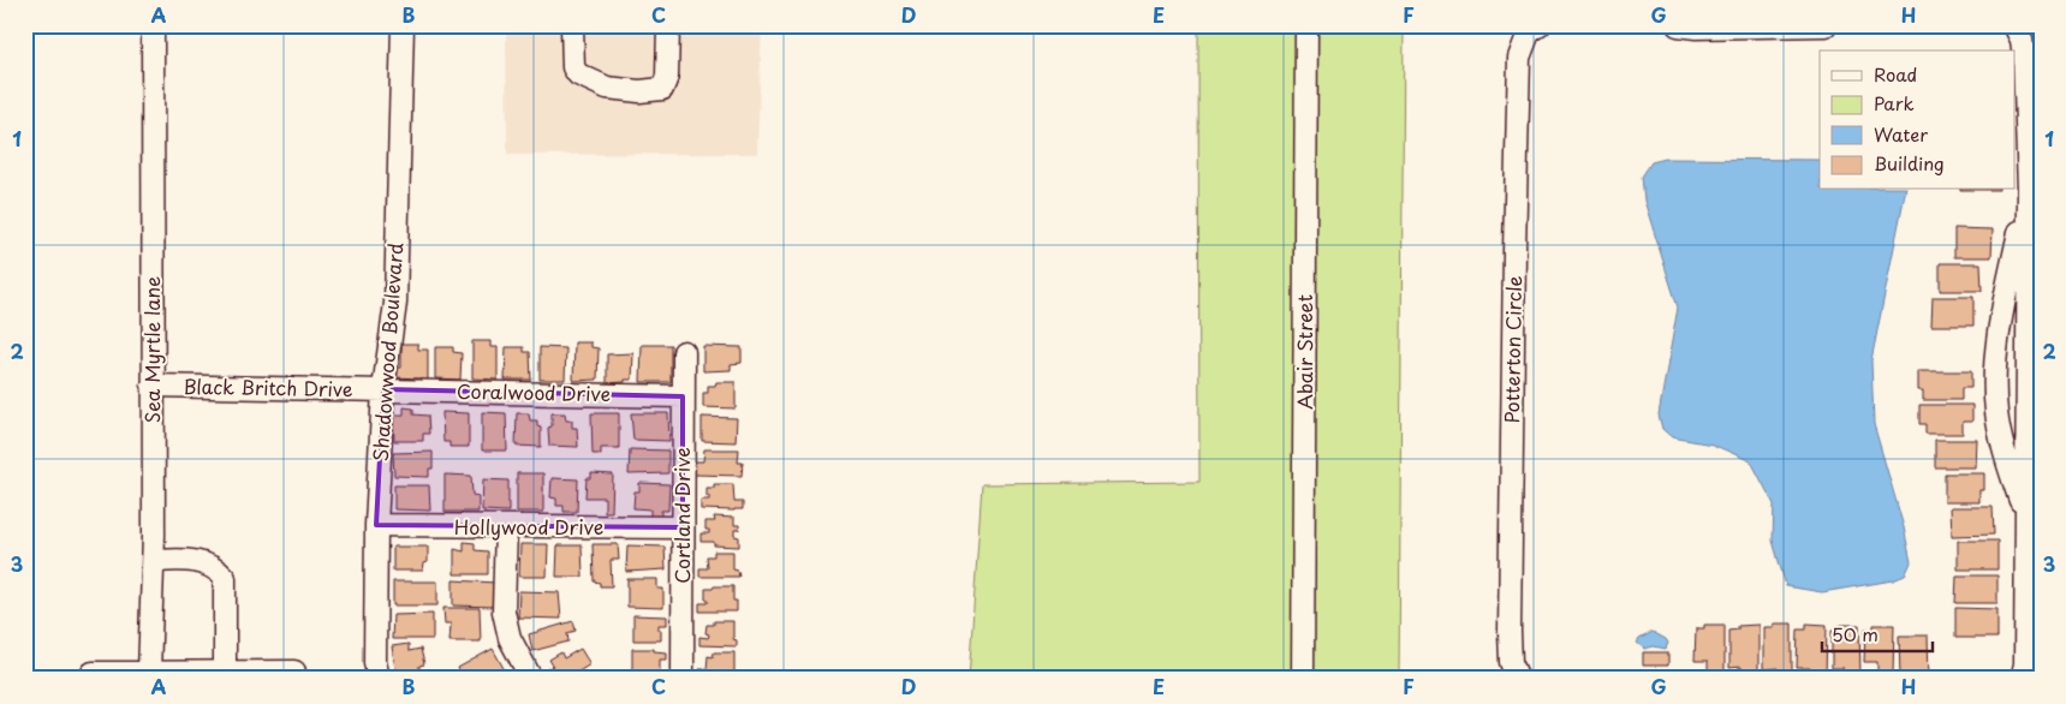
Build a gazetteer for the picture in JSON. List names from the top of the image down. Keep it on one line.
{"streets":{"street":["Sea Myrtle lane","Potterton Circle","Shadowwood Boulevard","Abair Street","Black Britch Drive","Coralwood Drive","Cortland Drive","Hollywood Drive"]},"crossings":[["Sea Myrtle lane","Black Britch Drive"],["Shadowwood Boulevard","Black Britch Drive"],["Shadowwood Boulevard","Coralwood Drive"],["Shadowwood Boulevard","Hollywood Drive"],["Black Britch Drive","Coralwood Drive"],["Coralwood Drive","Cortland Drive"],["Cortland Drive","Hollywood Drive"]],"legend":["Road","Park","Water","Building"],"scale_bar":"50 m","grid":{"columns":["A","B","C","D","E","F","G","H"],"rows":["1","2","3"]}}
